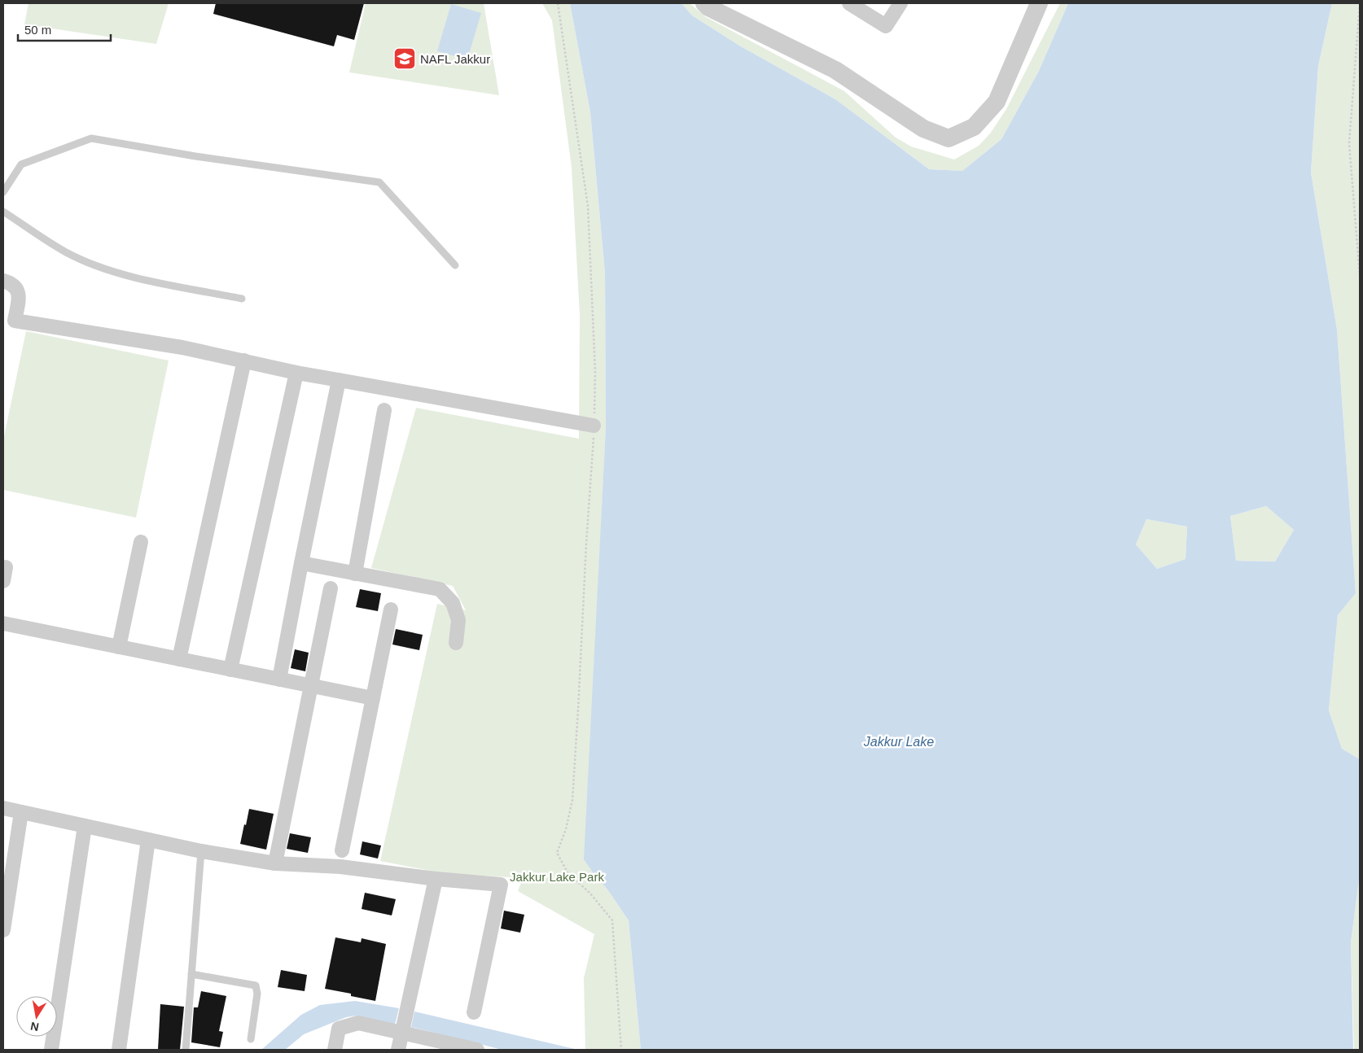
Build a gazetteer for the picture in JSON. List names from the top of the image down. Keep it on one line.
{"water":["Jakkur Lake"],"parks":["Jakkur Lake Park"],"places":{"school or university":["NAFL Jakkur"]},"scale_bar":"50 m","north":"bottom"}
